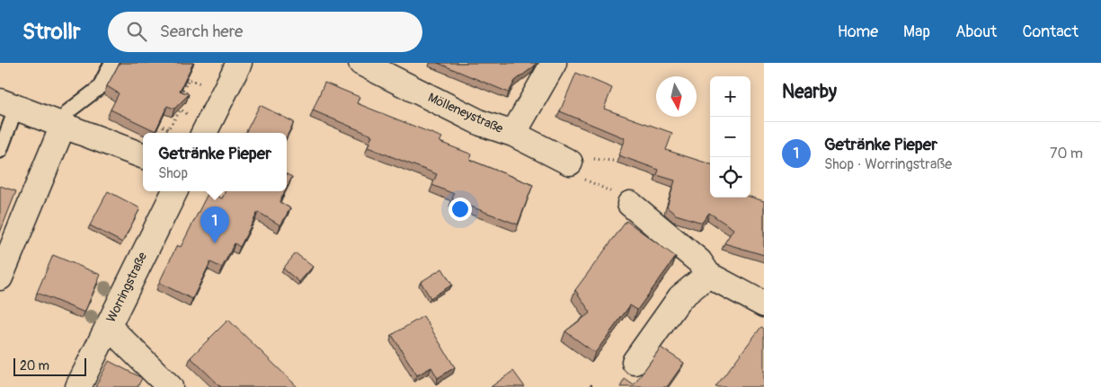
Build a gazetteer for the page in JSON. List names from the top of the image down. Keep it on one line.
{"streets":{"street":["Mölleneystraße","Worringstraße"]},"scale_bar":"20 m","north":"bottom","page":{"header":"Strollr","search":"Search here","nav":["Home","Map","About","Contact"],"heading":"Nearby","map_buttons":["+","−"],"list":[{"mark":"1","name":"Getränke Pieper","note":"Shop · Worringstraße","value":"70 m"}],"popup":["Getränke Pieper","Shop"],"pins":"1","scale":"20 m"}}
